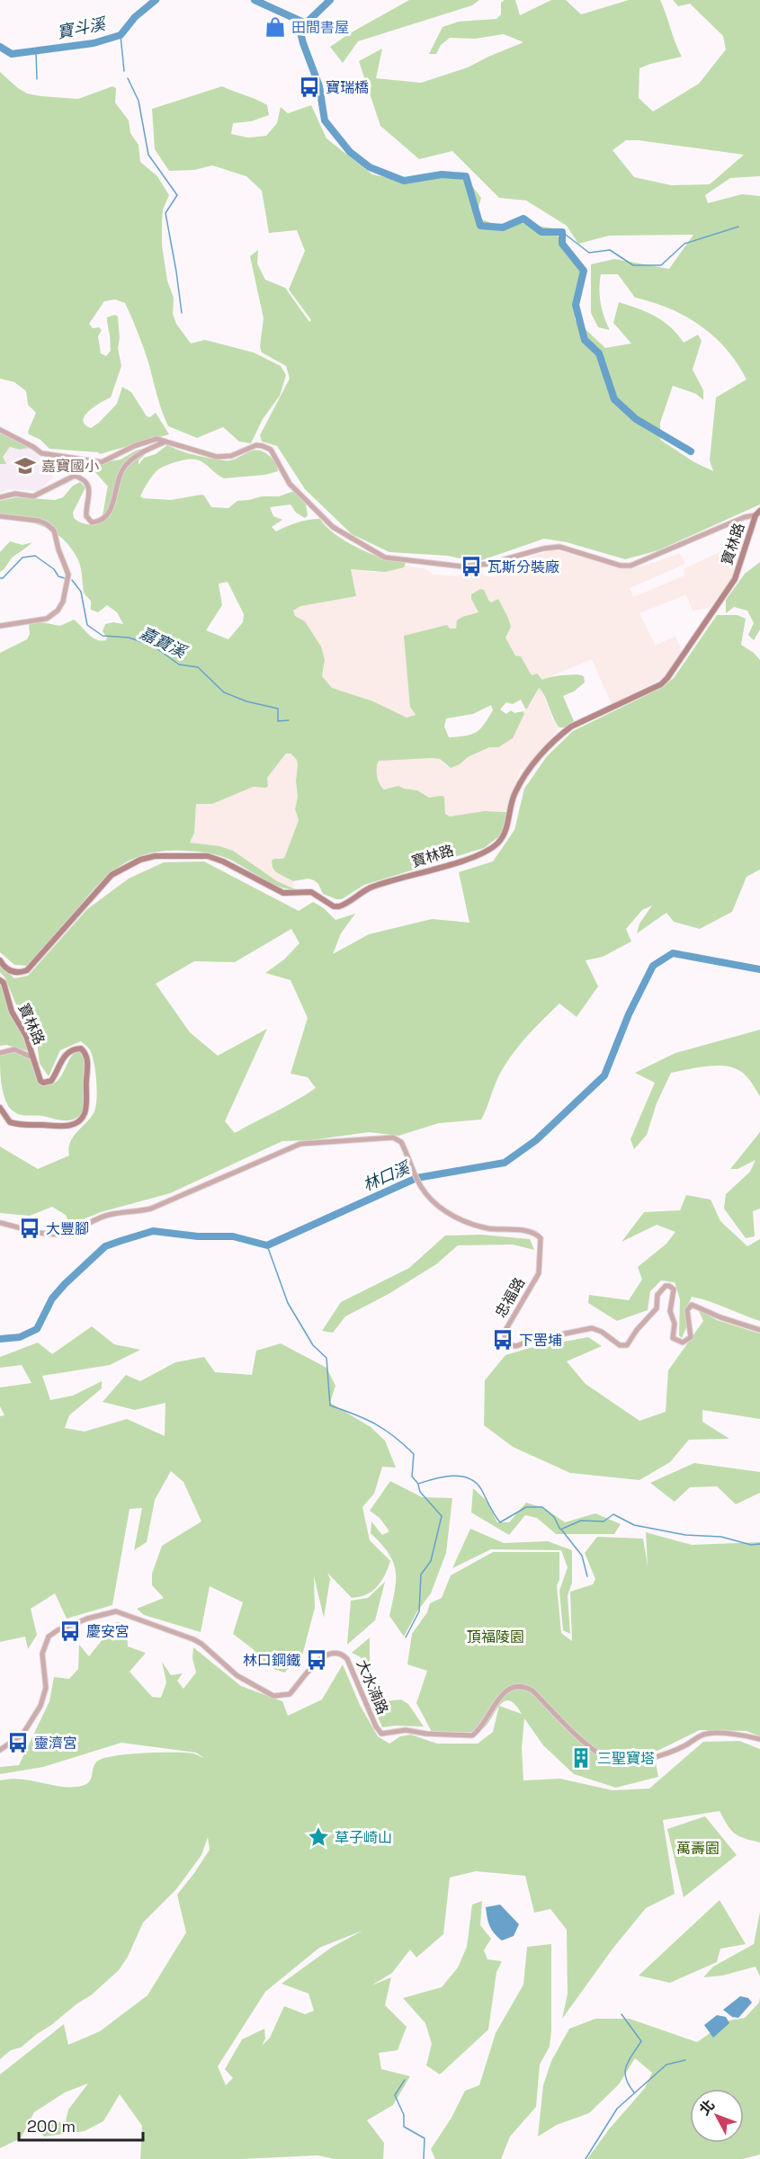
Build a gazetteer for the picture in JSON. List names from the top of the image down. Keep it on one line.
{"streets":{"main road":["寶林路"],"street":["忠福路","大水湳路"]},"water":["寶斗溪","嘉寶溪","林口溪"],"parks":["頂福陵園","萬壽園"],"places":{"shop":["田間書屋"],"bus stop":["寶瑞橋","瓦斯分裝廠","大豐腳","下罟埔","慶安宮","林口鋼鐵","靈濟宮"],"school or university":["嘉寶國小"],"building":["三聖寶塔"],"place":["草子崎山"]},"scale_bar":"200 m","north":"top left"}
